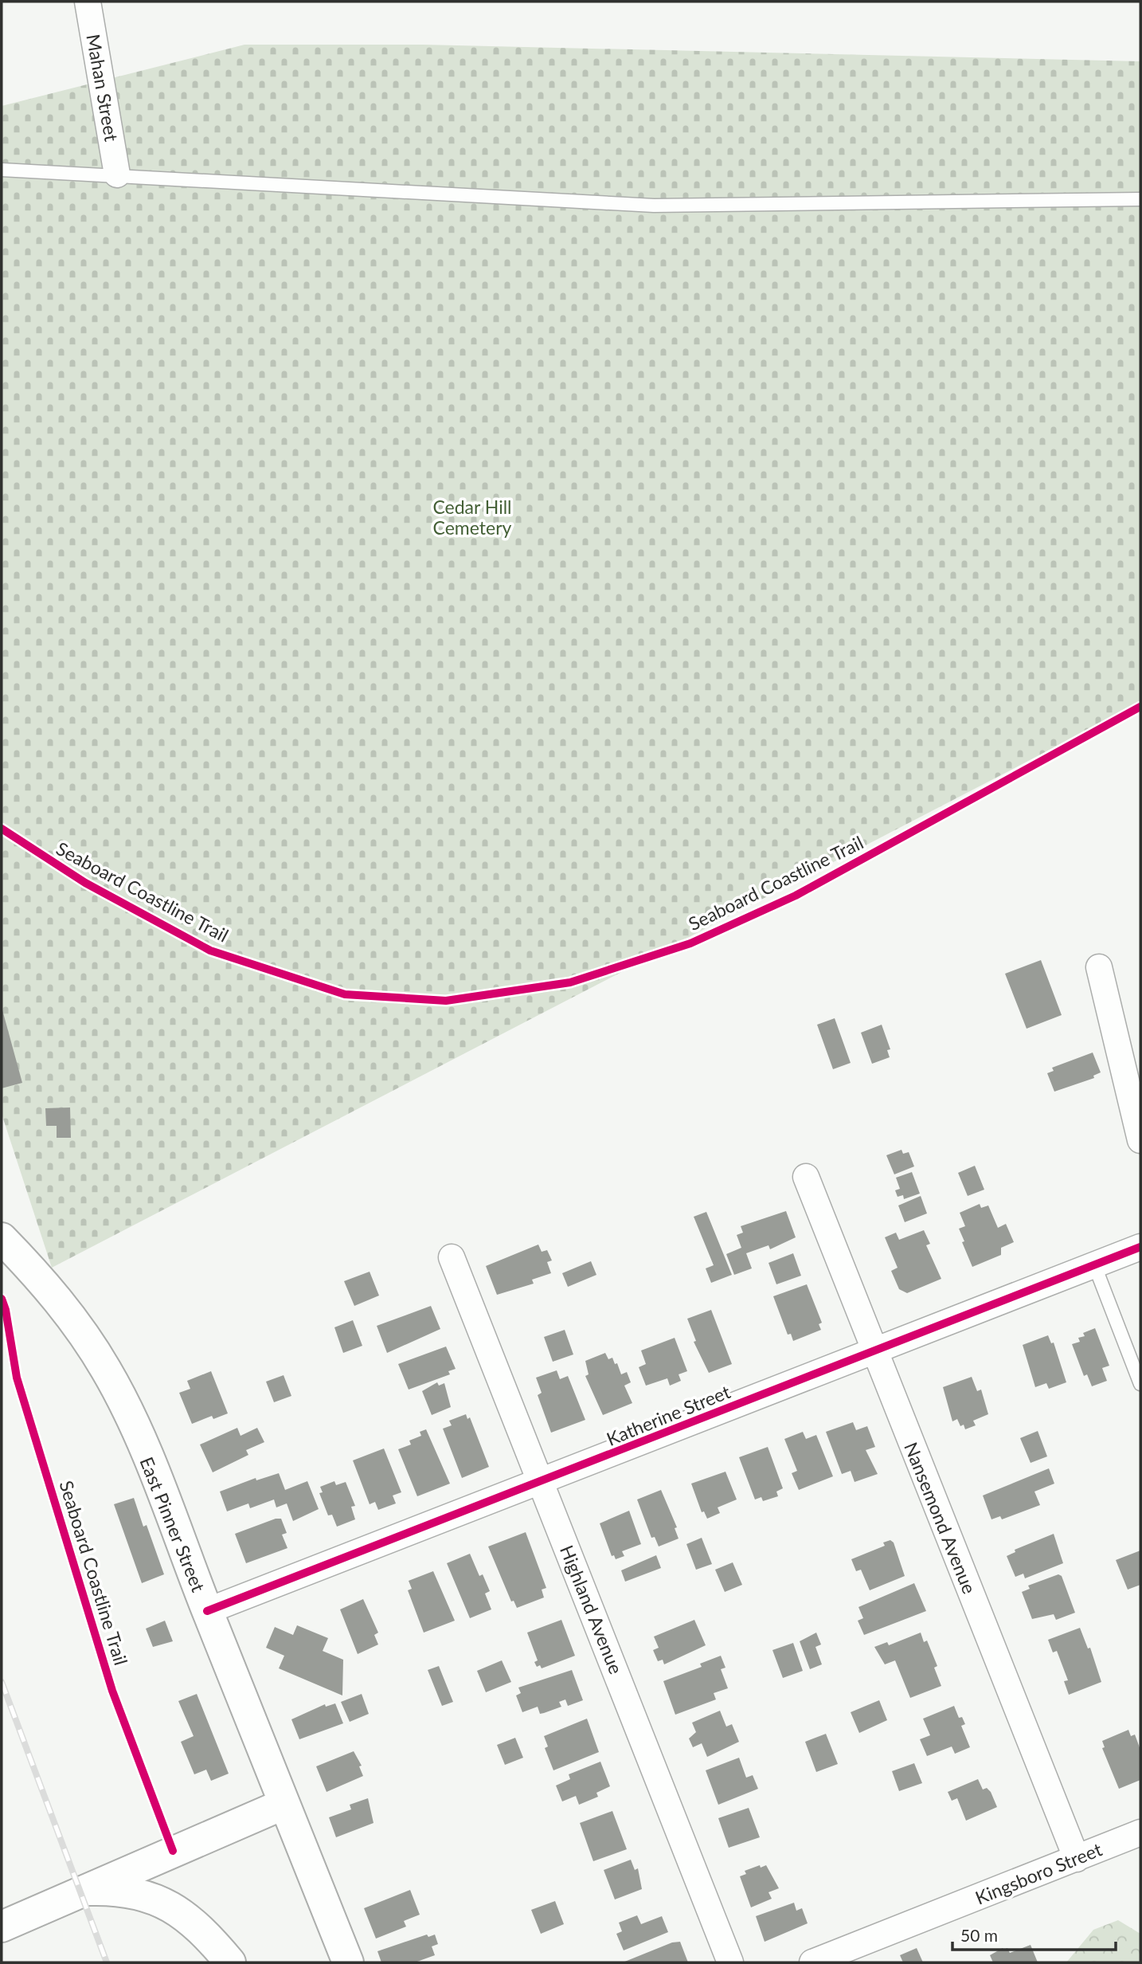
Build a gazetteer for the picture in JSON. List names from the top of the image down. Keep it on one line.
{"streets":{"main road":["East Pinner Street"],"street":["Mahan Street","Katherine Street","Nansemond Avenue","Highland Avenue","Kingsboro Street"],"cycle path":["Seaboard Coastline Trail"]},"crossings":[["Katherine Street","Nansemond Avenue"],["Katherine Street","East Pinner Street"],["Katherine Street","Highland Avenue"],["Nansemond Avenue","Kingsboro Street"]],"parks":["Cedar Hill Cemetery"],"scale_bar":"50 m"}
